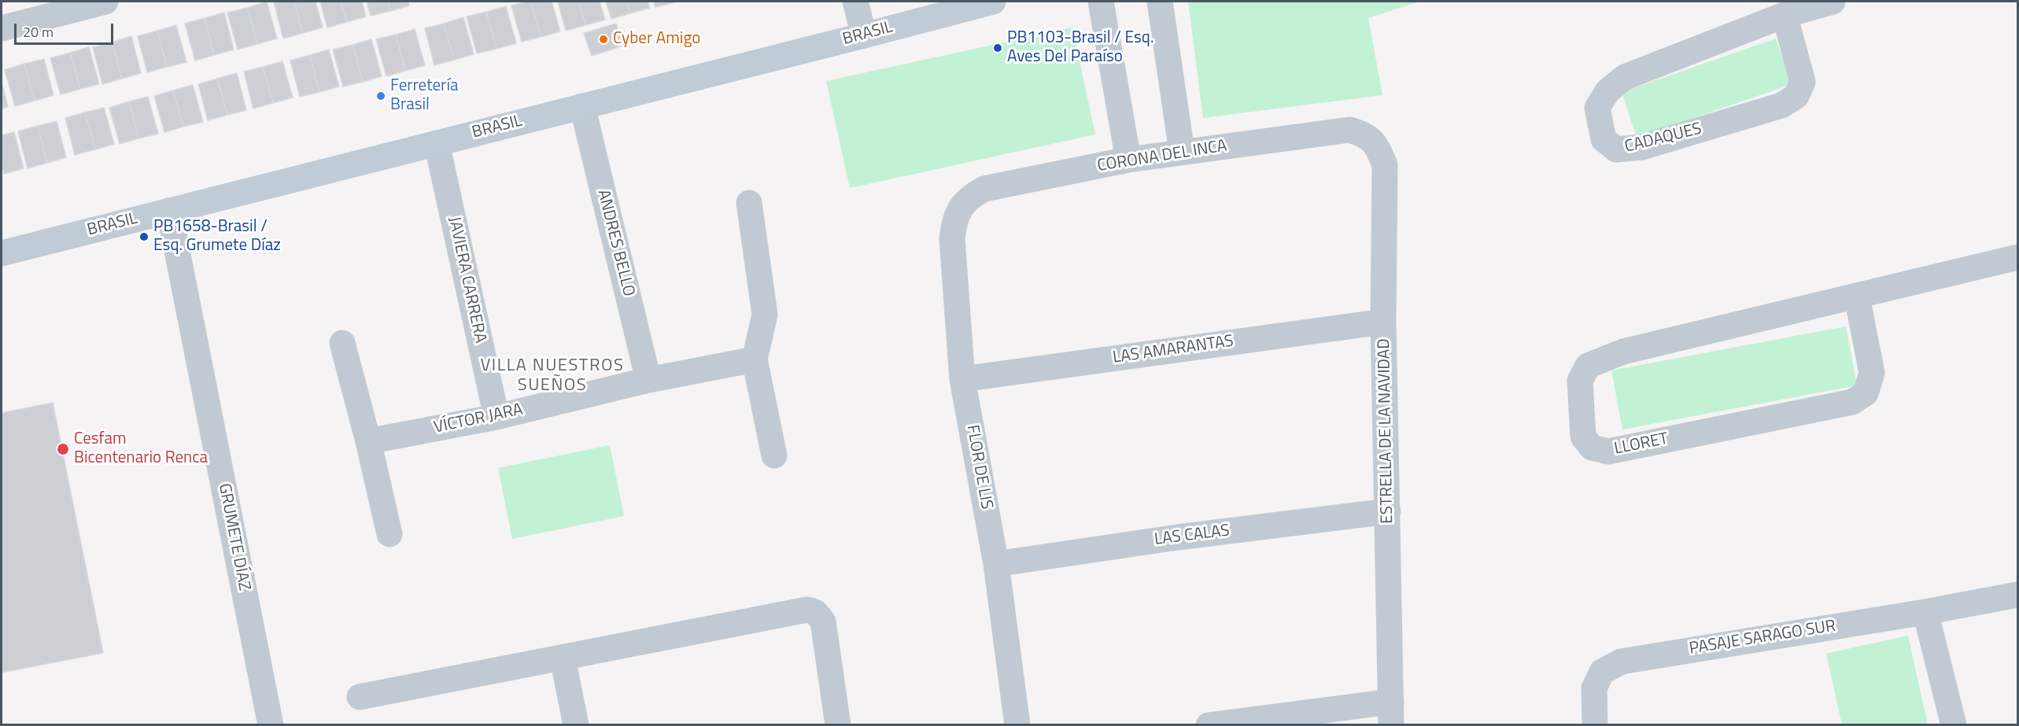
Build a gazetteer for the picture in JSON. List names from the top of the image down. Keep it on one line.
{"streets":{"main road":["BRASIL"],"street":["CADAQUES","CORONA DEL INCA","ANDRES BELLO","JAVIERA CARRERA","LAS AMARANTAS","VÍCTOR JARA","ESTRELLA DE LA NAVIDAD","LLORET","FLOR DE LIS","LAS CALAS","GRUMETE DÍAZ","PASAJE SARAGO SUR"]},"crossings":[["BRASIL","ANDRES BELLO"],["BRASIL","JAVIERA CARRERA"],["BRASIL","GRUMETE DÍAZ"],["CORONA DEL INCA","ESTRELLA DE LA NAVIDAD"],["CORONA DEL INCA","FLOR DE LIS"],["ANDRES BELLO","VÍCTOR JARA"],["JAVIERA CARRERA","VÍCTOR JARA"],["LAS AMARANTAS","ESTRELLA DE LA NAVIDAD"],["LAS AMARANTAS","FLOR DE LIS"],["ESTRELLA DE LA NAVIDAD","LAS CALAS"],["FLOR DE LIS","LAS CALAS"]],"districts":["VILLA NUESTROS SUEÑOS"],"places":["Cyber Amigo","PB1103-Brasil / Esq. Aves Del Paraíso","Ferretería Brasil","PB1658-Brasil / Esq. Grumete Díaz","Cesfam Bicentenario Renca"],"scale_bar":"20 m"}
